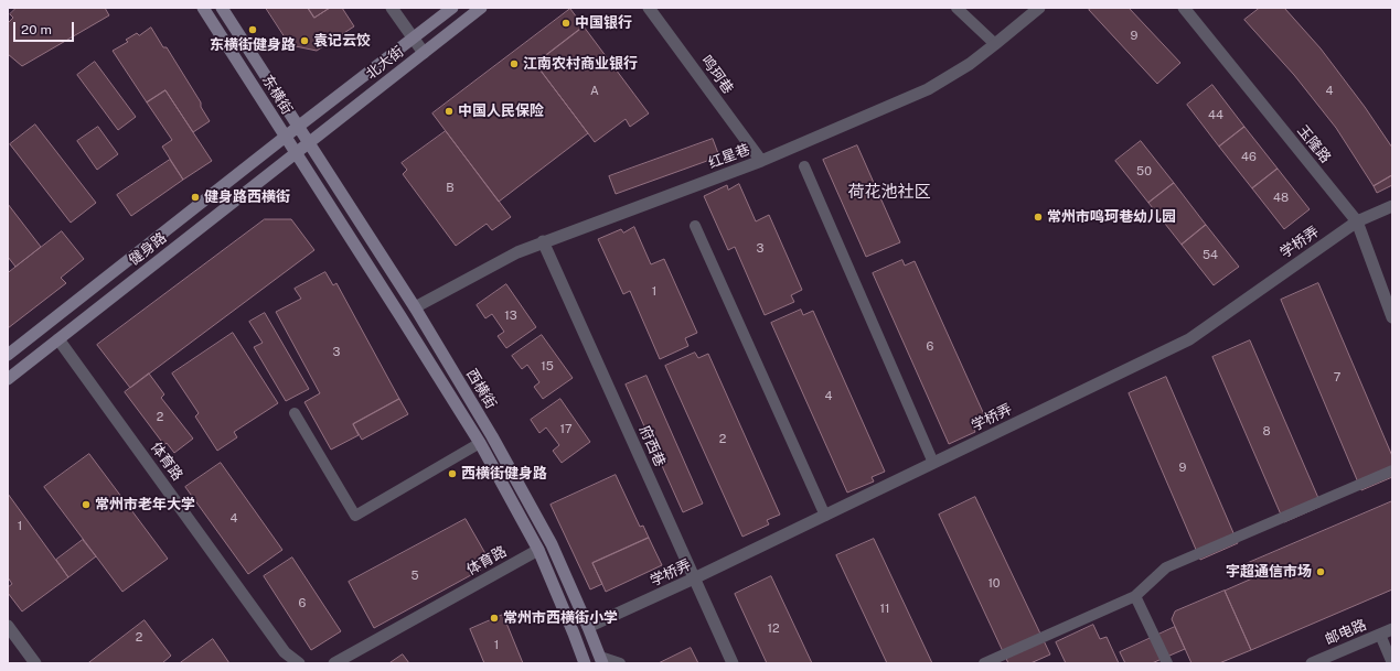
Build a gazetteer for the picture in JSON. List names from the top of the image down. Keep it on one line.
{"streets":{"main road":["北大街","东横街","健身路","西横街"],"street":["鸣珂巷","玉隆路","红星巷","学桥弄","府西巷","体育路","邮电路"]},"crossings":[["北大街","东横街"],["北大街","健身路"],["北大街","西横街"],["鸣珂巷","红星巷"],["东横街","健身路"],["东横街","西横街"],["玉隆路","学桥弄"],["红星巷","西横街"],["红星巷","府西巷"],["学桥弄","西横街"],["学桥弄","府西巷"],["健身路","西横街"],["健身路","体育路"],["西横街","体育路"]],"districts":["荷花池社区"],"places":["中国银行","东横街健身路","袁记云饺","江南农村商业银行","中国人民保险","健身路西横街","常州市鸣珂巷幼儿园","西横街健身路","常州市老年大学","宇超通信市场","常州市西横街小学"],"house_numbers":["9","A","4","44","46","50","B","48","3","54","1","13","6","3","15","7","4","2","17","8","2","9","4","1","5","10","6","11","12","2","1"],"scale_bar":"20 m"}
